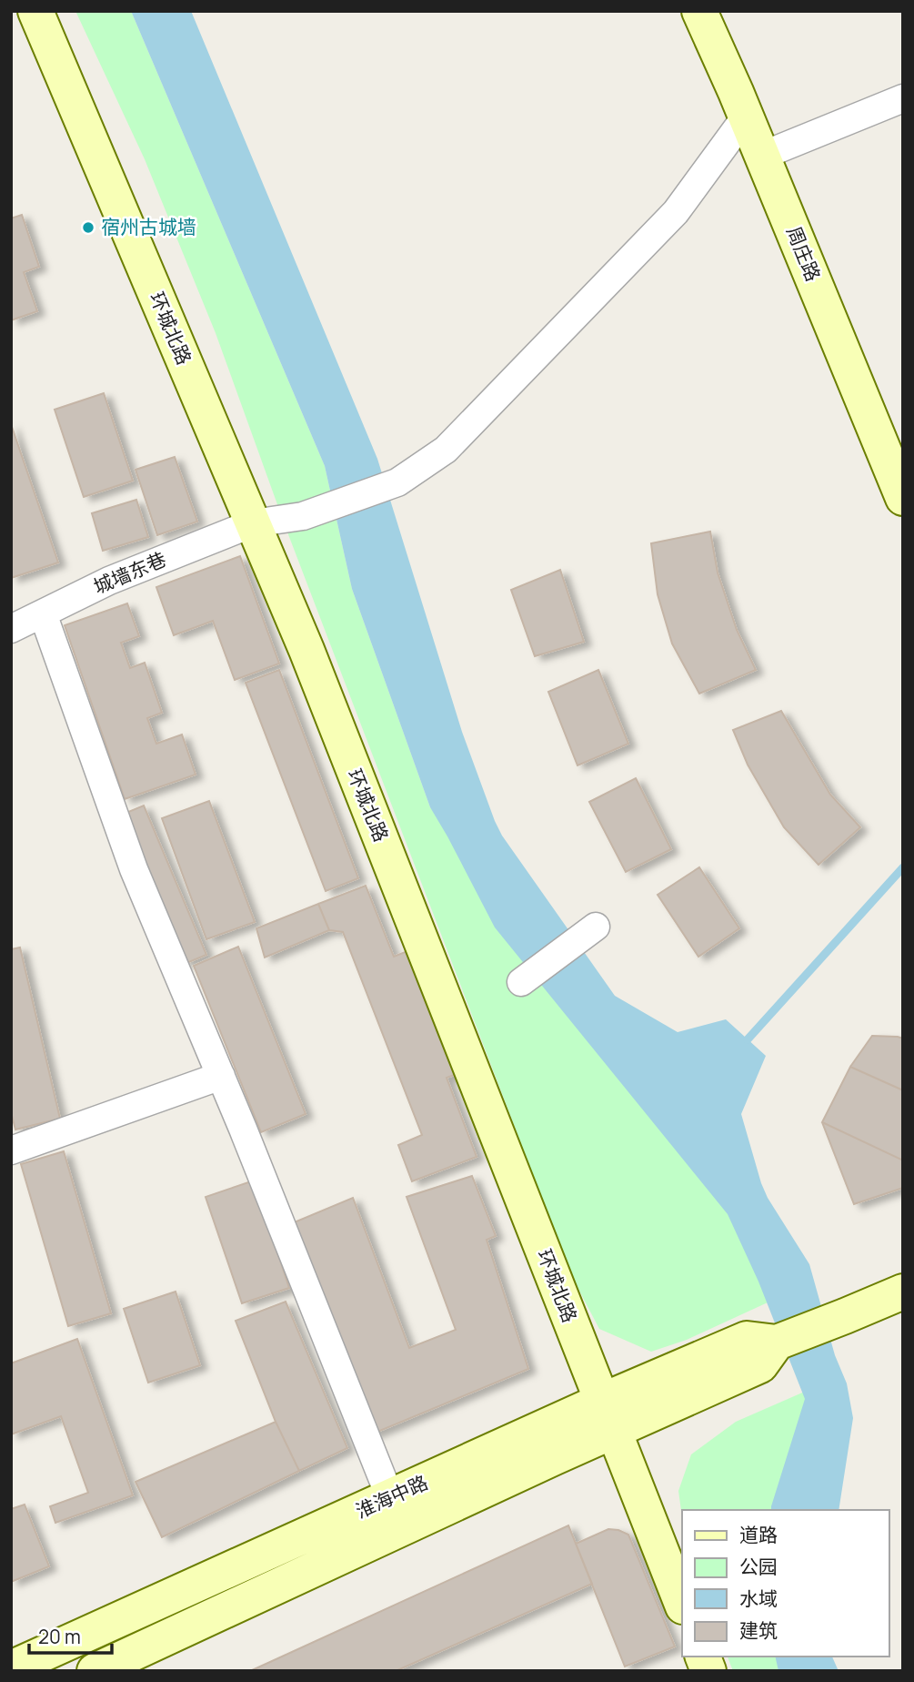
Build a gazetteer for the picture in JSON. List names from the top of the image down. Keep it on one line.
{"streets":{"main road":["周庄路","环城北路","淮海中路"],"street":["城墙东巷"]},"crossings":[["周庄路","城墙东巷"],["环城北路","城墙东巷"],["环城北路","淮海中路"]],"places":["宿州古城墙"],"legend":["道路","公园","水域","建筑"],"scale_bar":"20 m"}
